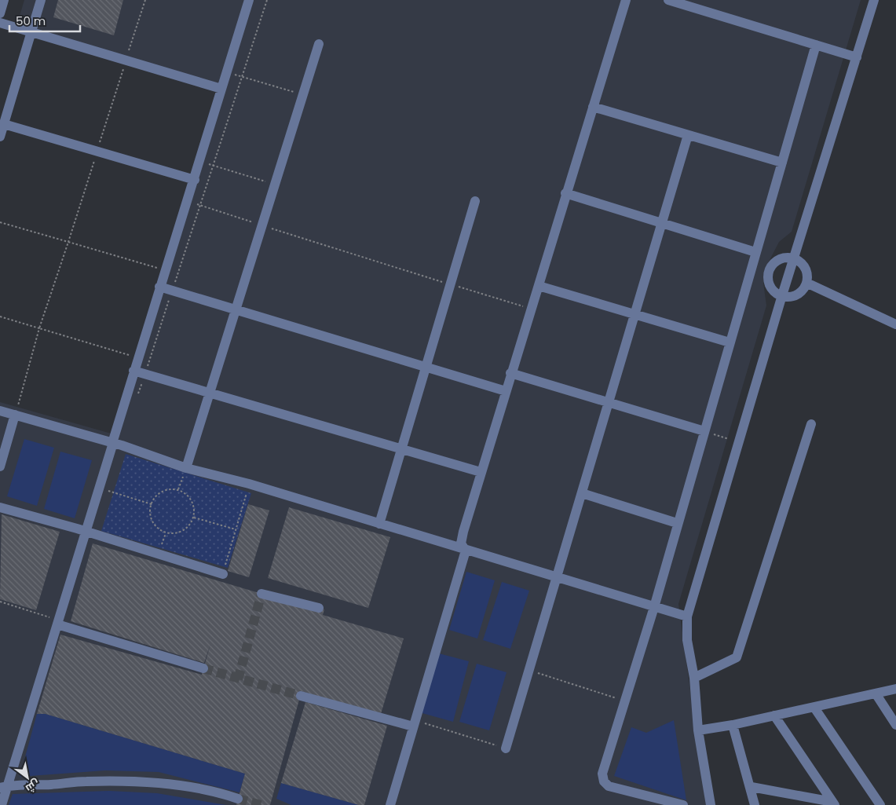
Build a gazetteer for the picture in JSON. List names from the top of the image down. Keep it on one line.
{"scale_bar":"50 m","north":"bottom right"}
